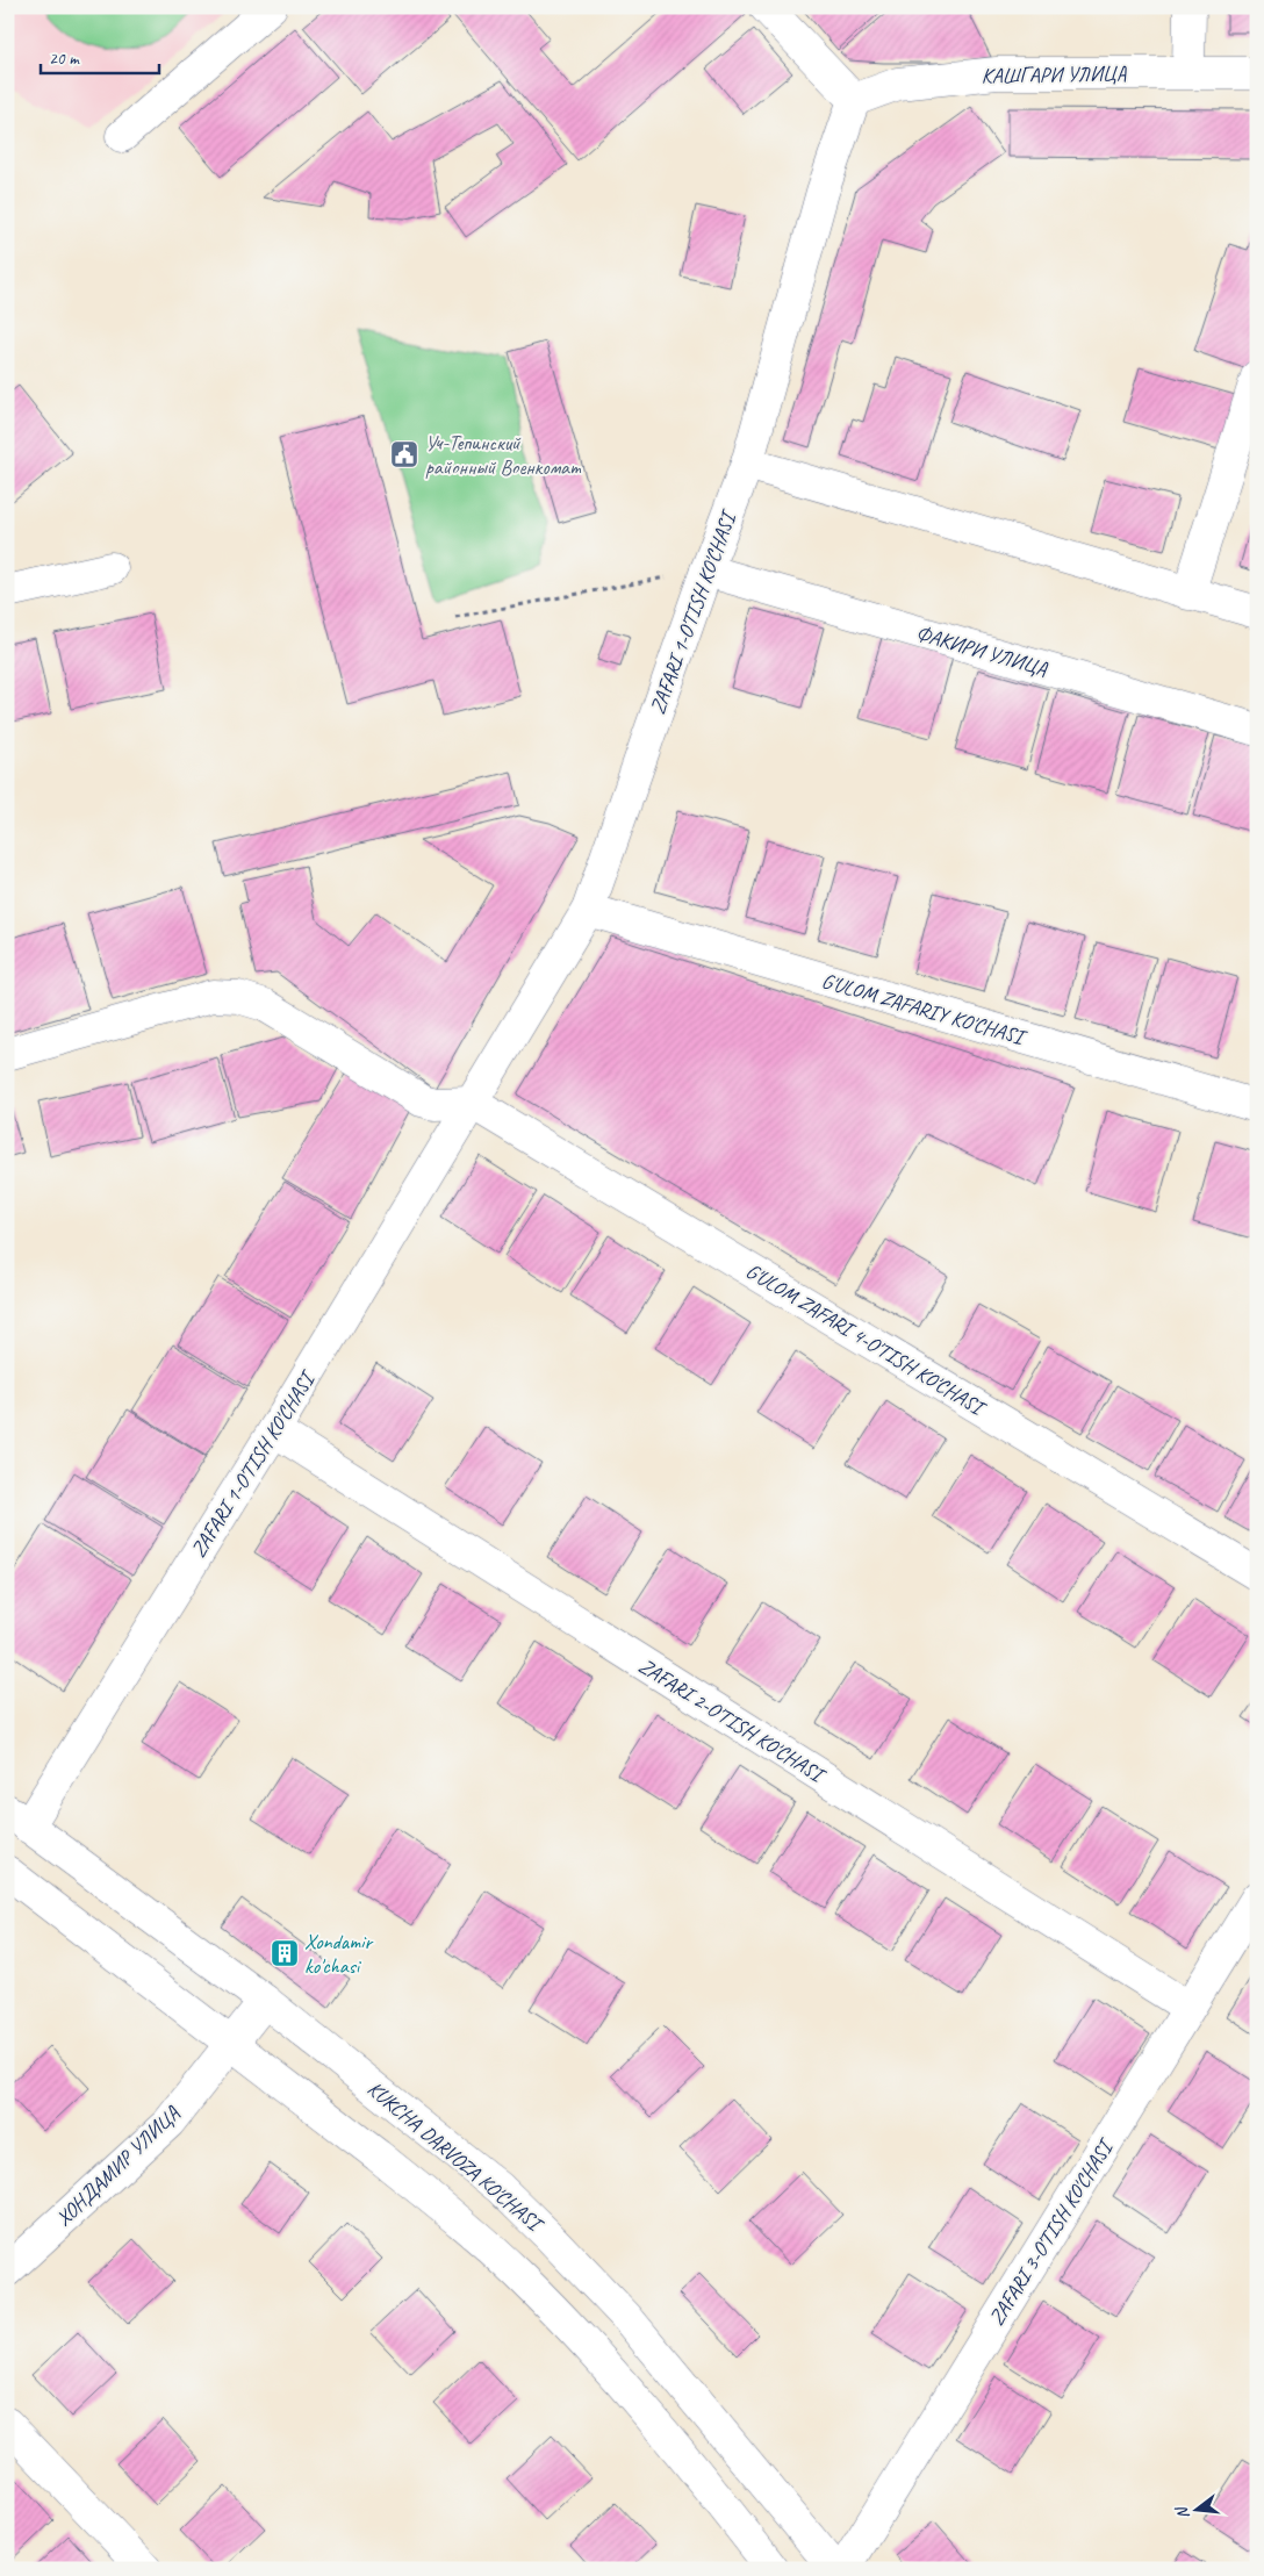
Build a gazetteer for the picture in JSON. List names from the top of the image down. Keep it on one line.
{"streets":{"street":["КАШГАРИ УЛИЦА","ZAFARI 1-O'TISH KO'CHASI","ФАКИРИ УЛИЦА","G'ULOM ZAFARIY KO'CHASI","G'ULOM ZAFARI 4-O'TISH KO'CHASI","ZAFARI 2-O'TISH KO'CHASI","KUKCHA DARVOZA KO'CHASI","ХОНДАМИР УЛИЦА","ZAFARI 3-O'TISH KO'CHASI"]},"crossings":[["КАШГАРИ УЛИЦА","ZAFARI 1-O'TISH KO'CHASI"],["ZAFARI 1-O'TISH KO'CHASI","ФАКИРИ УЛИЦА"],["ZAFARI 1-O'TISH KO'CHASI","G'ULOM ZAFARIY KO'CHASI"],["ZAFARI 1-O'TISH KO'CHASI","G'ULOM ZAFARI 4-O'TISH KO'CHASI"],["ZAFARI 1-O'TISH KO'CHASI","ZAFARI 2-O'TISH KO'CHASI"],["ZAFARI 1-O'TISH KO'CHASI","KUKCHA DARVOZA KO'CHASI"],["ZAFARI 2-O'TISH KO'CHASI","ZAFARI 3-O'TISH KO'CHASI"],["KUKCHA DARVOZA KO'CHASI","ХОНДАМИР УЛИЦА"]],"places":{"public building":["Уч-Тепинский районный Военкомат"],"building":["Xondamir ko'chasi"]},"scale_bar":"20 m","north":"left"}
